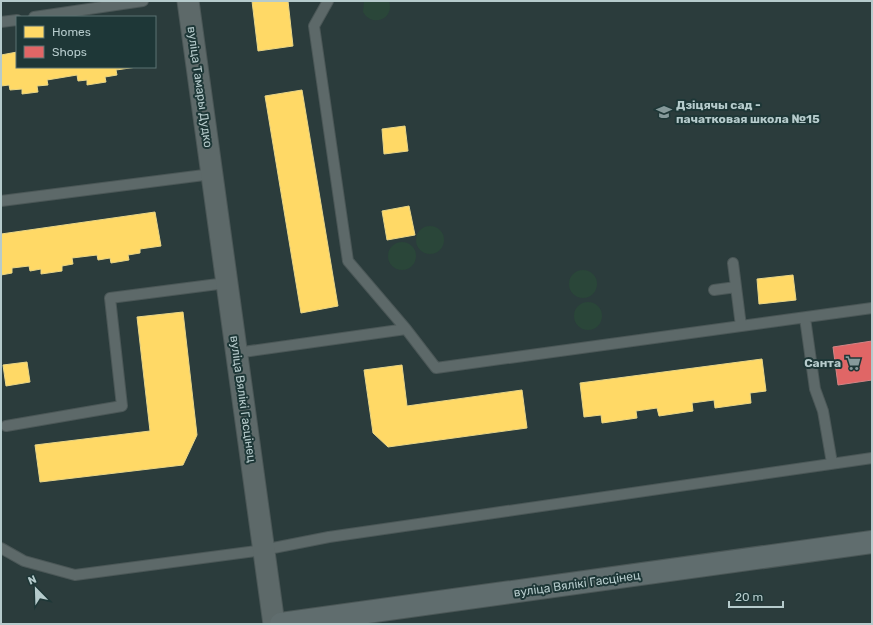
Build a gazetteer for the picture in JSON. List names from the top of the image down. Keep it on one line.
{"streets":{"main road":["вуліца Вялікі Гасцінец"],"street":["вуліца Тамары Дудко"]},"crossings":[["вуліца Тамары Дудко","вуліца Вялікі Гасцінец"]],"places":{"school or university":["Дзіцячы сад - пачатковая школа №15"],"supermarket":["Санта"]},"legend":["Homes","Shops"],"scale_bar":"20 m","north":"top left"}
